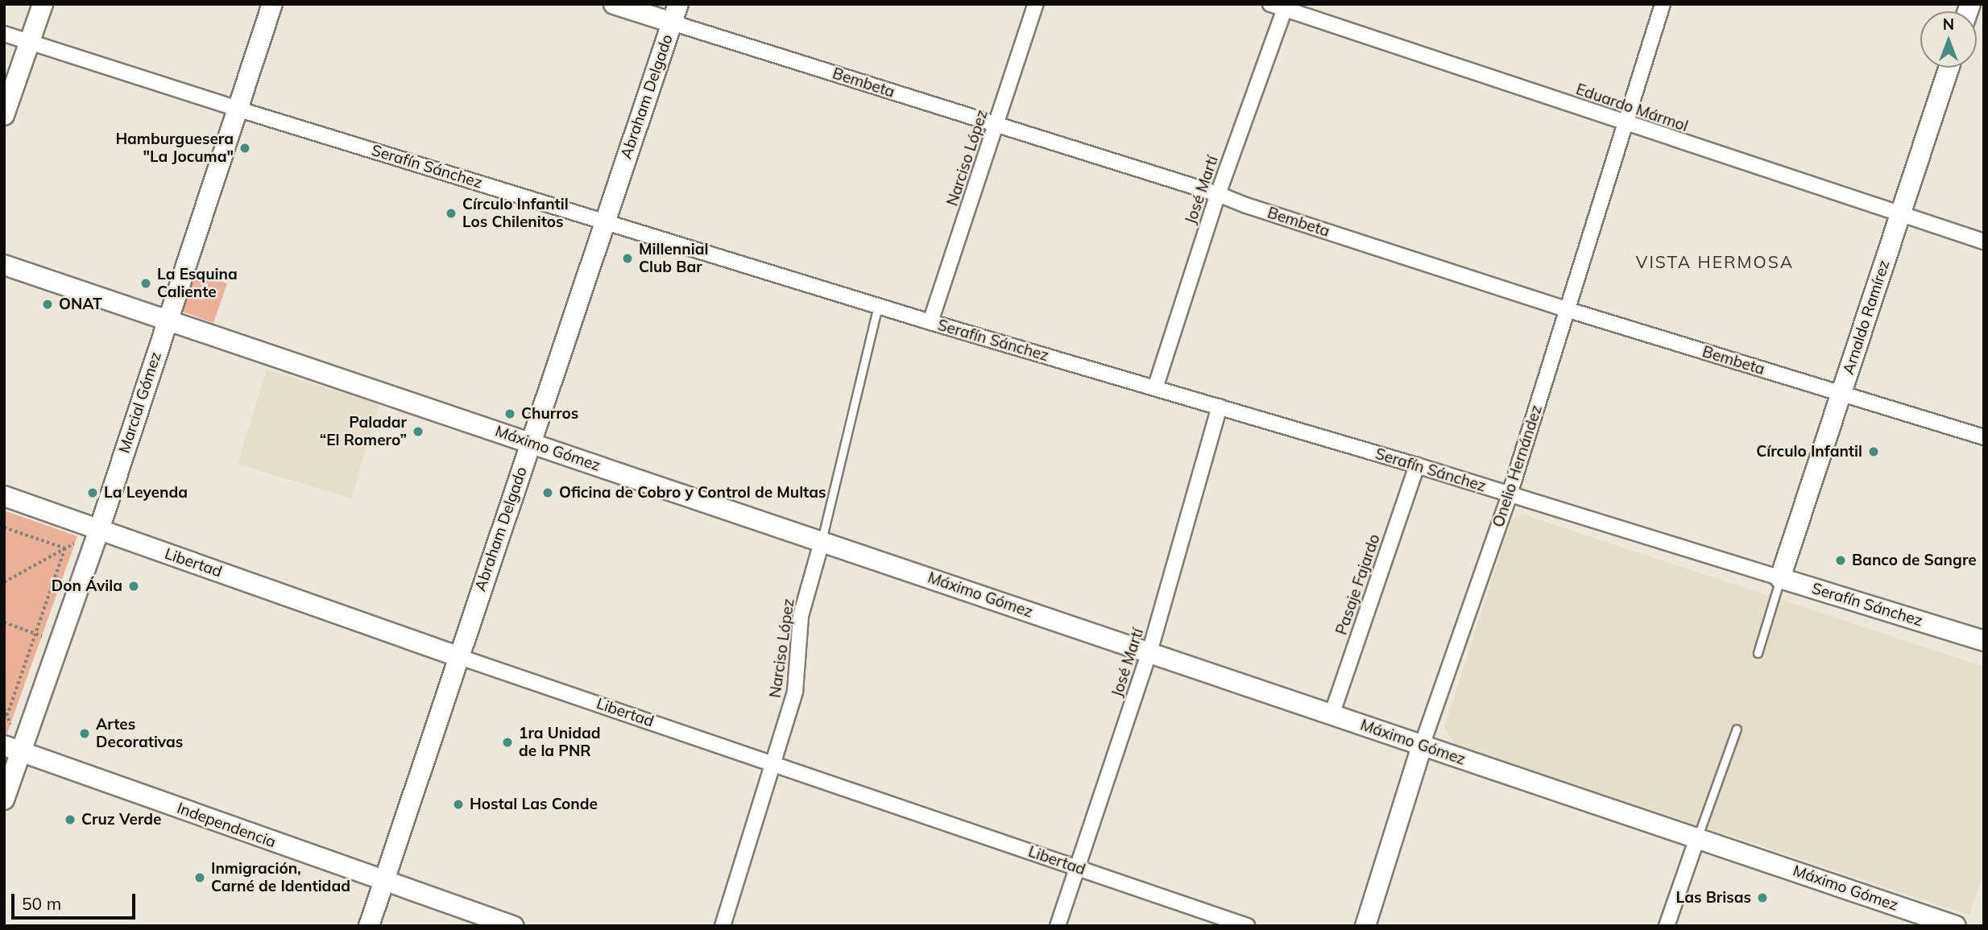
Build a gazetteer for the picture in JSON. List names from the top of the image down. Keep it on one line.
{"streets":{"main road":["Bembeta","Abraham Delgado","Serafín Sánchez","Arnaldo Ramírez","Marcial Gómez","Máximo Gómez","Onelio Hernández","Libertad","Independencia"],"street":["Eduardo Mármol","Narciso López","José Martí","Pasaje Fajardo"]},"crossings":[["Bembeta","Abraham Delgado"],["Bembeta","Narciso López"],["Bembeta","José Martí"],["Bembeta","Arnaldo Ramírez"],["Bembeta","Onelio Hernández"],["Abraham Delgado","Serafín Sánchez"],["Abraham Delgado","Máximo Gómez"],["Abraham Delgado","Libertad"],["Abraham Delgado","Independencia"],["Eduardo Mármol","José Martí"],["Eduardo Mármol","Arnaldo Ramírez"],["Eduardo Mármol","Onelio Hernández"],["Narciso López","Serafín Sánchez"],["Narciso López","Máximo Gómez"],["Narciso López","Libertad"],["Serafín Sánchez","José Martí"],["Serafín Sánchez","Arnaldo Ramírez"],["Serafín Sánchez","Marcial Gómez"],["Serafín Sánchez","Onelio Hernández"],["Serafín Sánchez","Pasaje Fajardo"],["José Martí","Máximo Gómez"],["José Martí","Libertad"],["Marcial Gómez","Máximo Gómez"],["Marcial Gómez","Libertad"],["Marcial Gómez","Independencia"],["Máximo Gómez","Onelio Hernández"],["Máximo Gómez","Pasaje Fajardo"]],"districts":["VISTA HERMOSA"],"places":["Hamburguesera \"La Jocuma\"","Círculo Infantil Los Chilenitos","Millennial Club Bar","La Esquina Caliente","ONAT","Churros","Paladar “El Romero”","Círculo Infantil","La Leyenda","Oficina de Cobro y Control de Multas","Banco de Sangre","Don Ávila","Artes Decorativas","1ra Unidad de la PNR","Hostal Las Conde","Cruz Verde","Inmigración, Carné de Identidad","Las Brisas"],"scale_bar":"50 m","north":"top"}
